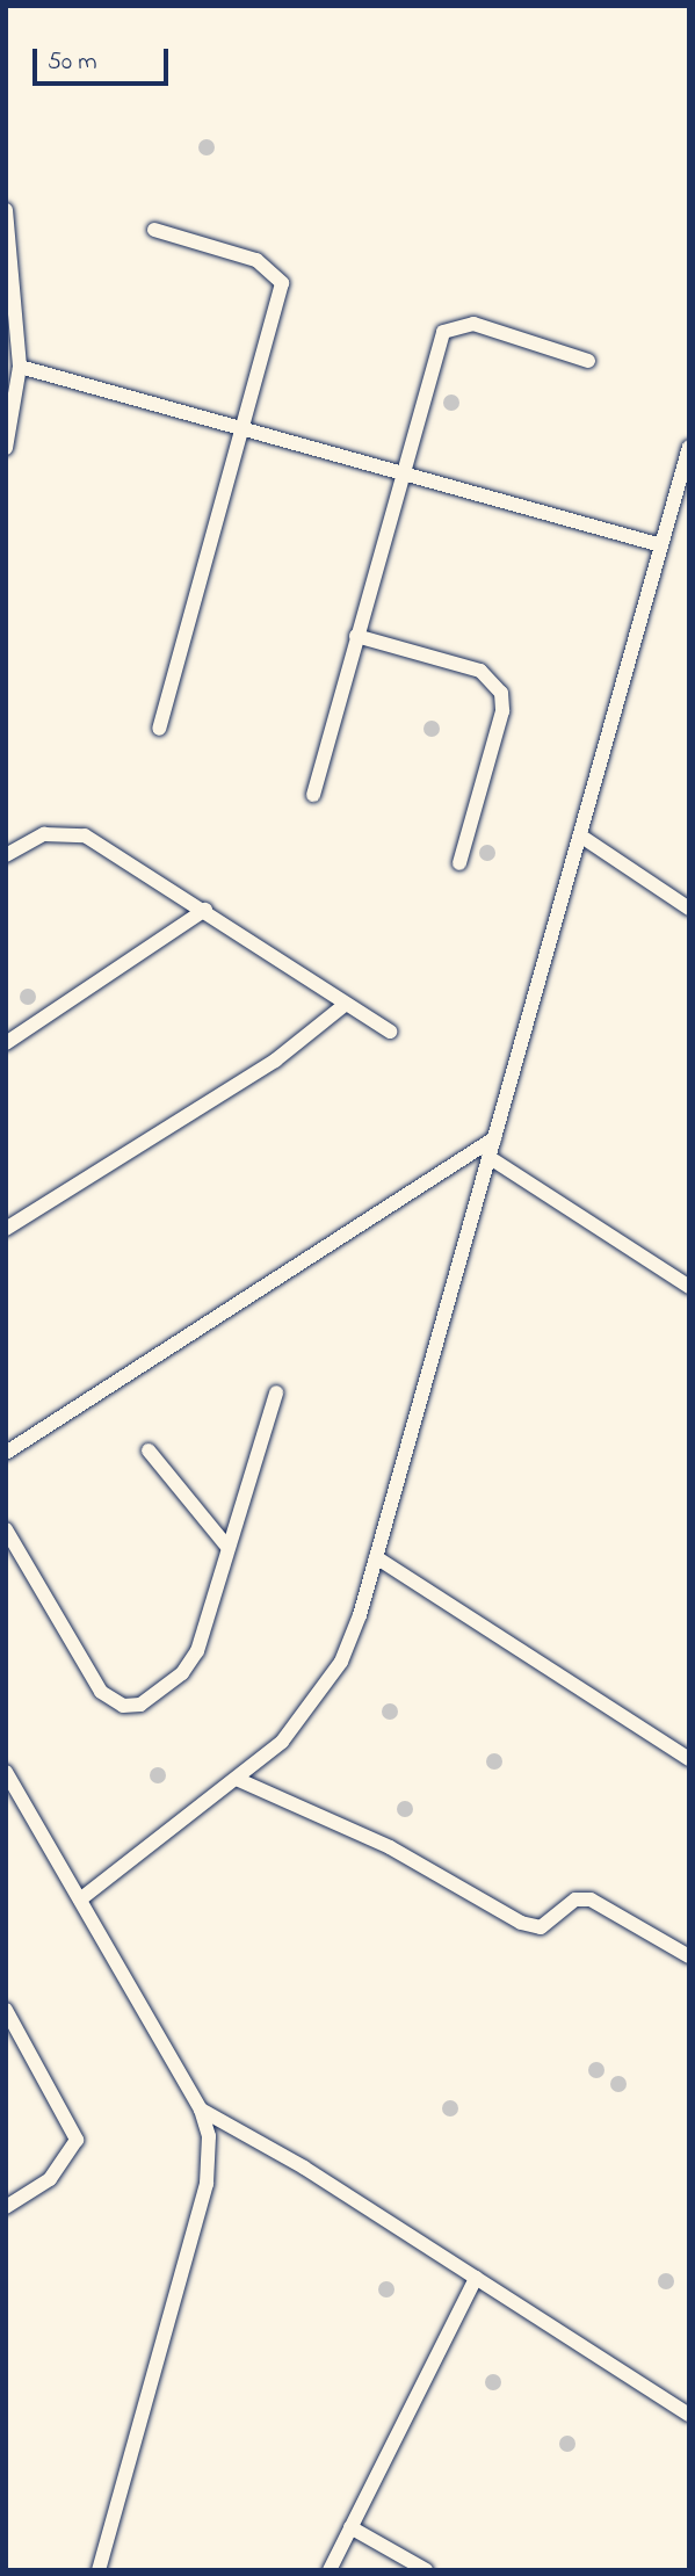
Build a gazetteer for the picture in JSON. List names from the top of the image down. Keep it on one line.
{"scale_bar":"50 m"}
